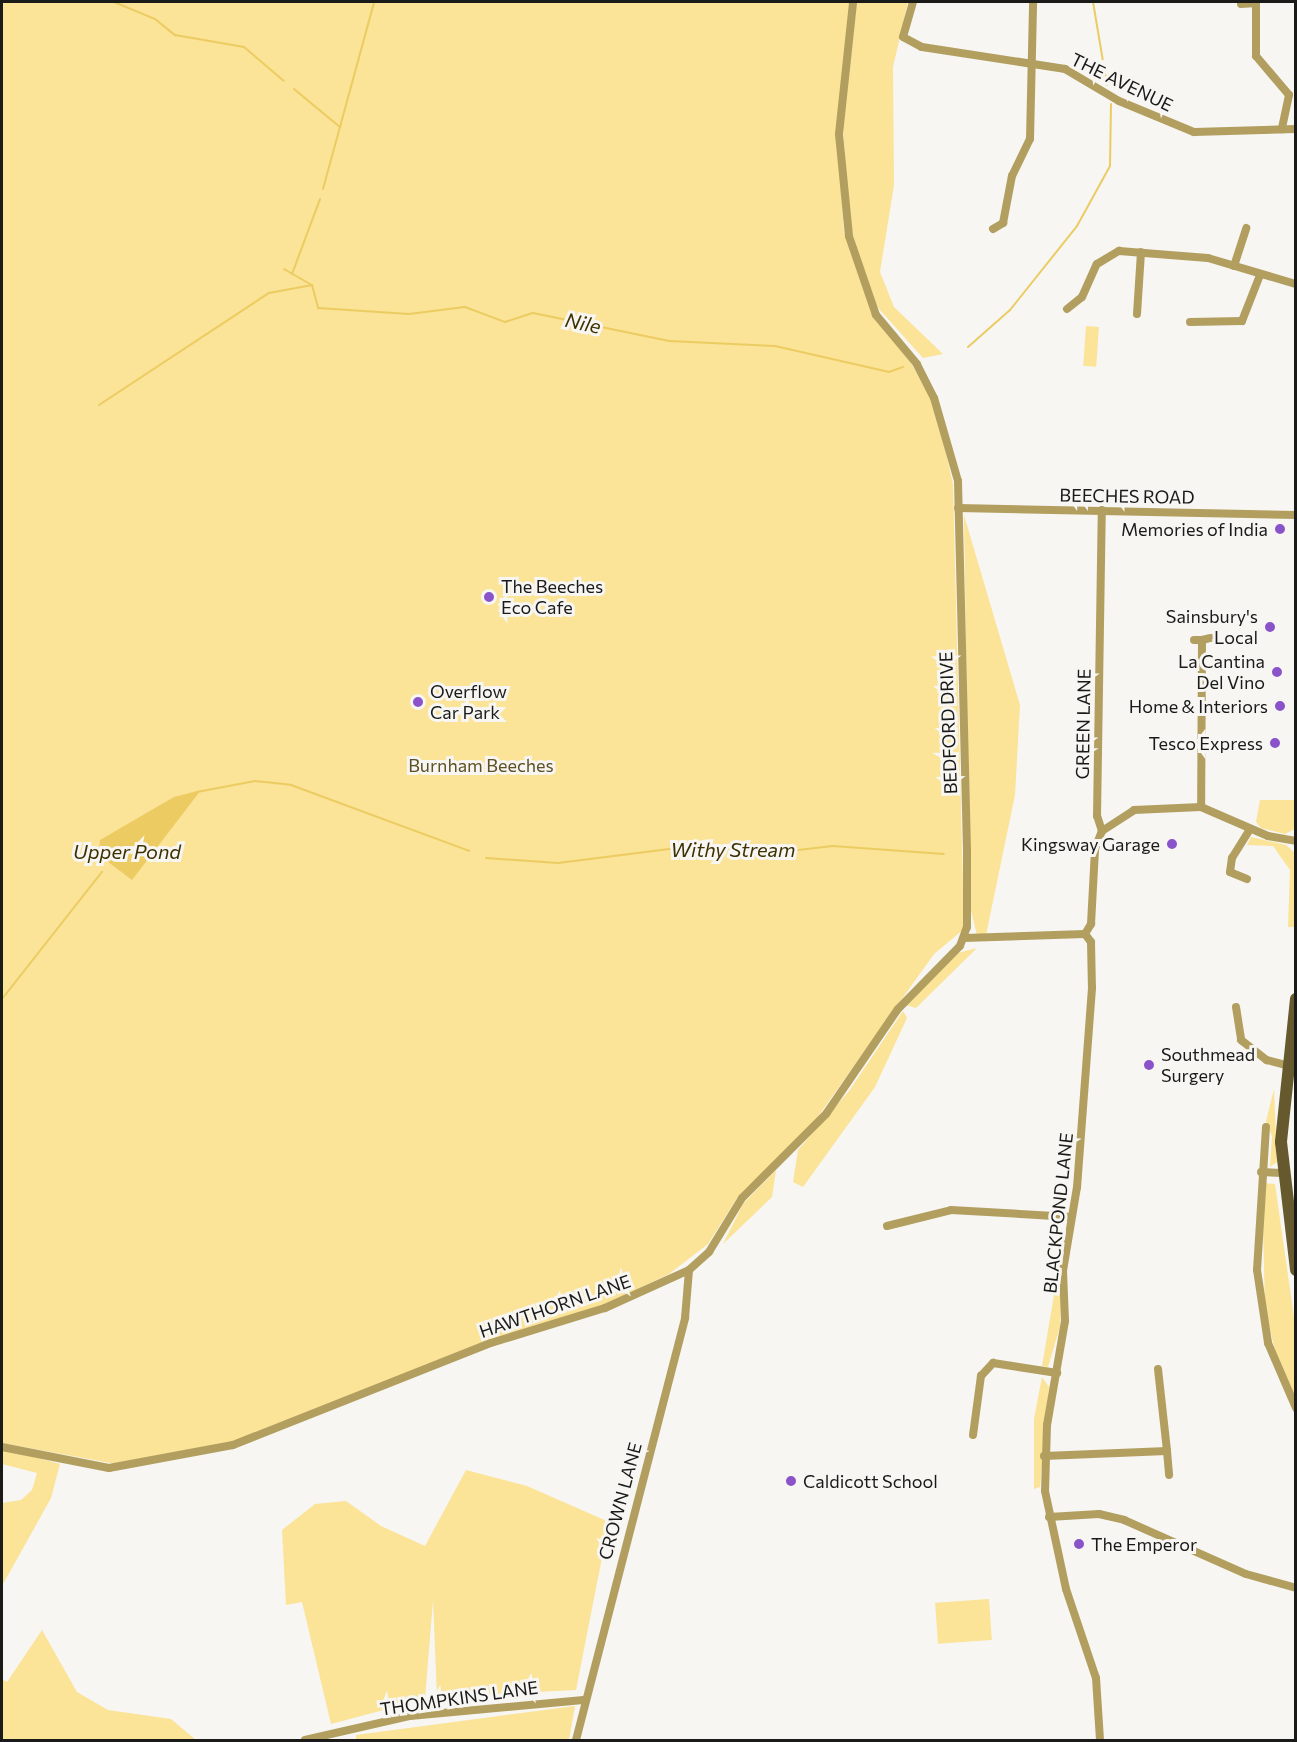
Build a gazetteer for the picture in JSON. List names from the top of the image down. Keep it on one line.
{"streets":{"street":["THE AVENUE","BEECHES ROAD","BEDFORD DRIVE","GREEN LANE","BLACKPOND LANE","HAWTHORN LANE","CROWN LANE","THOMPKINS LANE"]},"crossings":[["BEECHES ROAD","BEDFORD DRIVE"],["BEECHES ROAD","GREEN LANE"],["BEDFORD DRIVE","HAWTHORN LANE"],["GREEN LANE","BLACKPOND LANE"],["HAWTHORN LANE","CROWN LANE"],["CROWN LANE","THOMPKINS LANE"]],"water":["Nile","Withy Stream","Upper Pond"],"parks":["Burnham Beeches"],"places":["Memories of India","The Beeches Eco Cafe","Sainsbury's Local","La Cantina Del Vino","Overflow Car Park","Home & Interiors","Tesco Express","Kingsway Garage","Southmead Surgery","Caldicott School","The Emperor"]}
